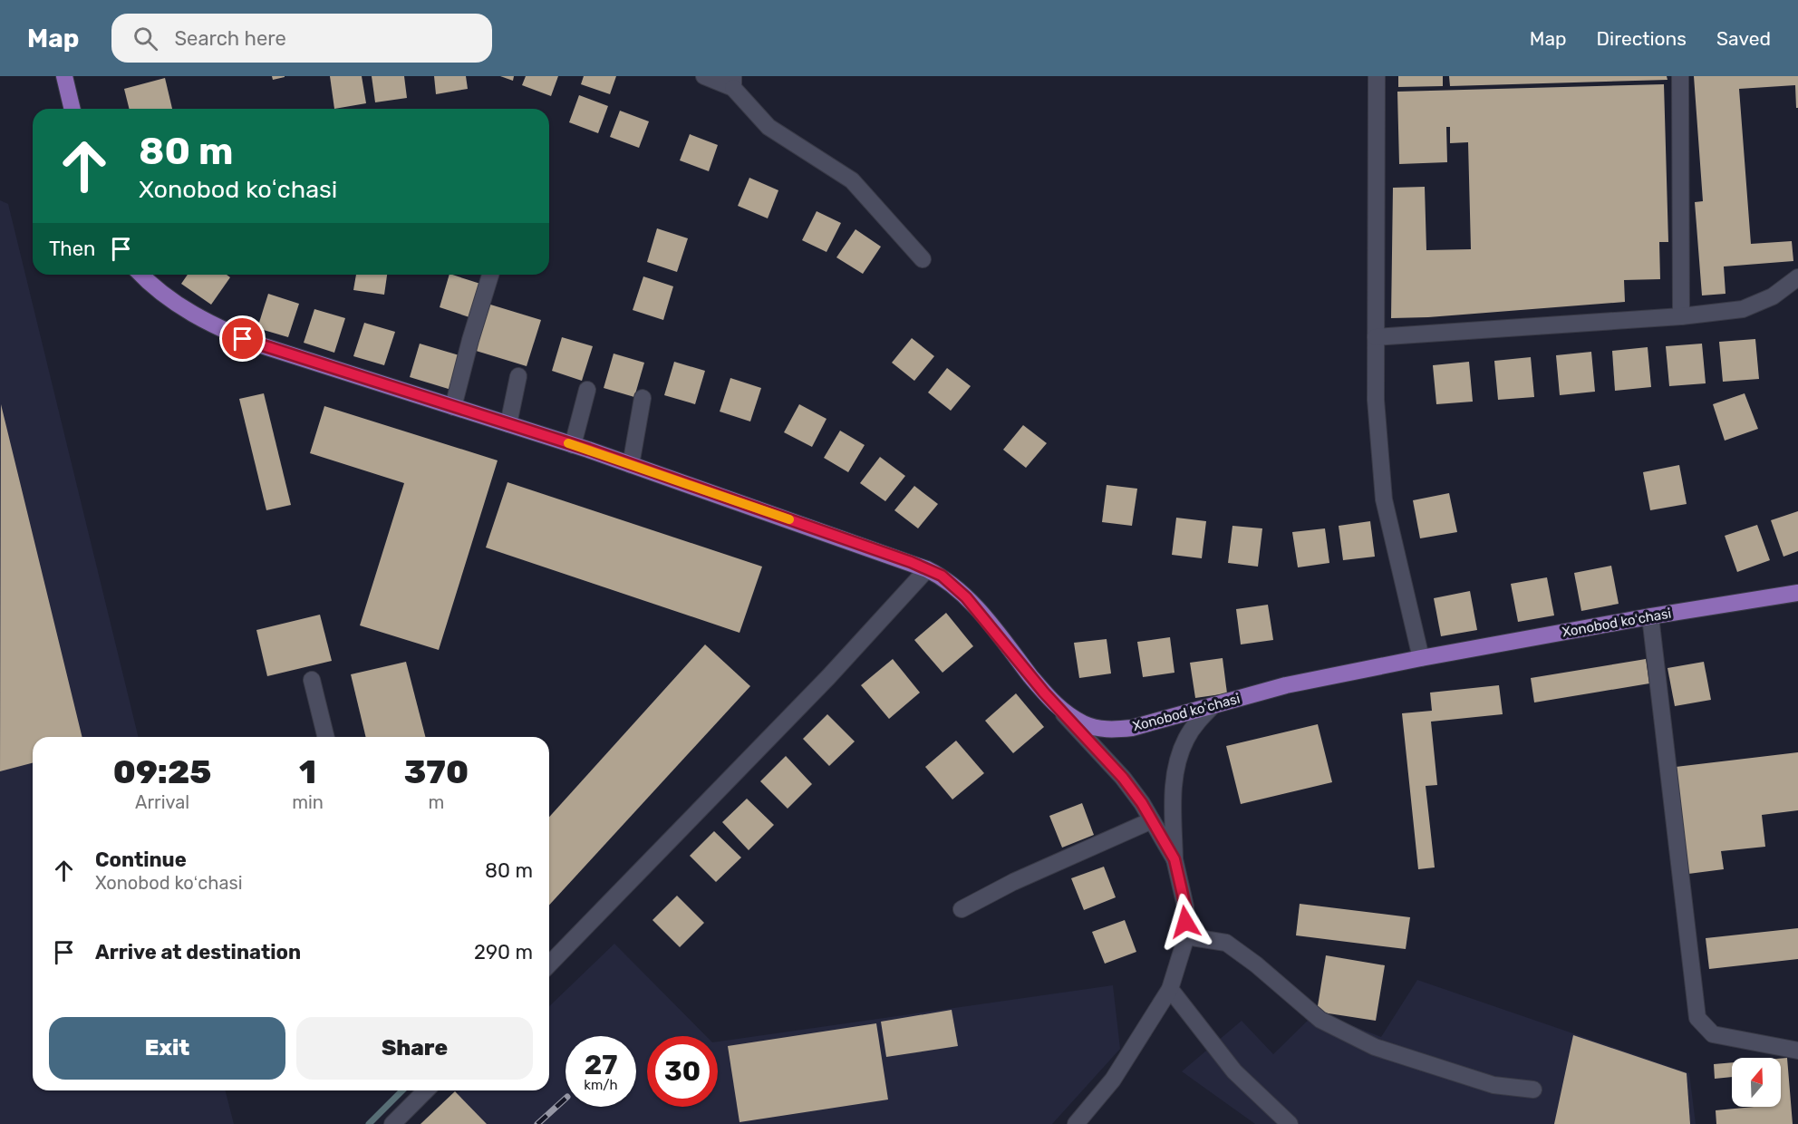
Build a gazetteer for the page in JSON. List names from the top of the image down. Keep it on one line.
{"streets":{"main road":["Xonobod koʻchasi"]},"north":"top","page":{"header":"Map","search":"Search here","nav":["Map","Directions","Saved"],"turn":["80 m","Xonobod koʻchasi"],"then":"Then","eta":["09:25","Arrival","1","min","370","m"],"list":[{"name":"Continue","note":"Xonobod koʻchasi","value":"80 m"},{"name":"Arrive at destination","value":"290 m"}],"buttons":["Exit","Share"],"speed":"27 km/h","limit":"30"}}
